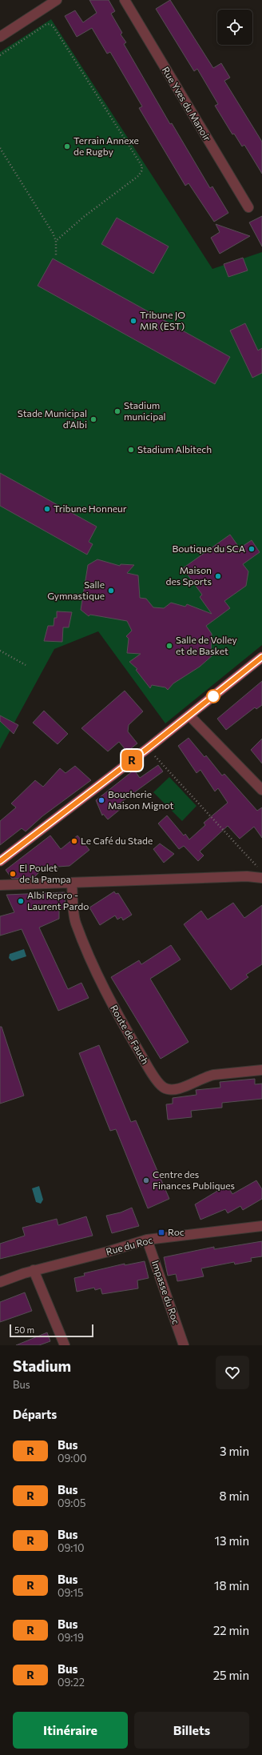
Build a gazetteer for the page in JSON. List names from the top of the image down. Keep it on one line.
{"streets":{"street":["Rue Yves du Manoir","Route de Fauch","Rue du Roc","Impasse du Roc"]},"crossings":[["Rue du Roc","Impasse du Roc"]],"places":{"other":["Terrain Annexe de Rugby","Tribune JO MIR (EST)","Stadium municipal","Stade Municipal d'Albi","Stadium Albitech","Tribune Honneur","Boutique du SCA","Maison des Sports","Salle Gymnastique","Salle de Volley et de Basket","Boucherie Maison Mignot","Le Café du Stade","El Poulet de la Pampa","Albi Repro - Laurent Pardo","Centre des Finances Publiques"],"transit":["Roc"]},"lines":["bus line R"],"scale_bar":"50 m","page":{"on_map":"R","scale":"50 m","heading":[["Stadium","Bus"],"Départs"],"list":[{"mark":"R","name":"Bus","note":"09:00","value":"3 min"},{"mark":"R","name":"Bus","note":"09:05","value":"8 min"},{"mark":"R","name":"Bus","note":"09:10","value":"13 min"},{"mark":"R","name":"Bus","note":"09:15","value":"18 min"},{"mark":"R","name":"Bus","note":"09:19","value":"22 min"},{"mark":"R","name":"Bus","note":"09:22","value":"25 min"}],"buttons":["Itinéraire","Billets"]}}
